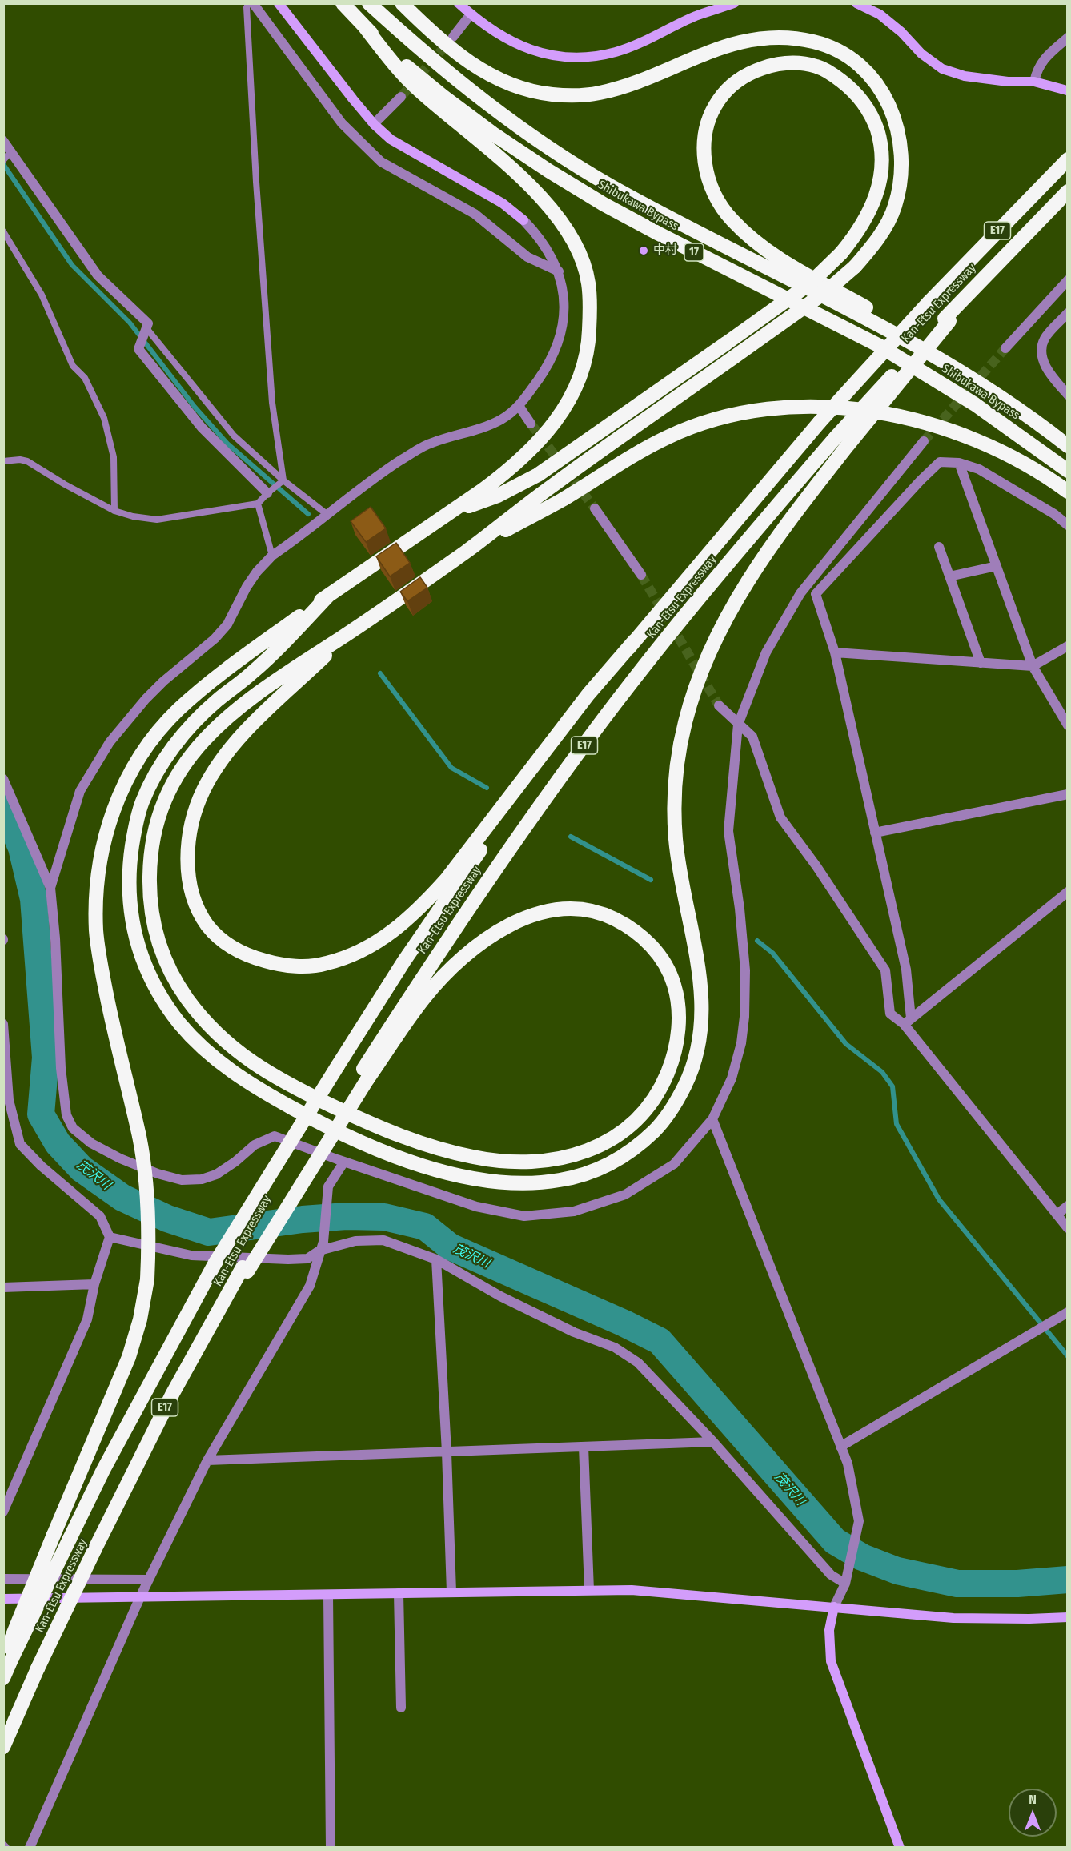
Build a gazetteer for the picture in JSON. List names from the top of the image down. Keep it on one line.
{"streets":{"highway":["Shibukawa Bypass","E17","17","Kan-Etsu Expressway"]},"water":["茂沢川"],"places":["中村"],"north":"top"}
